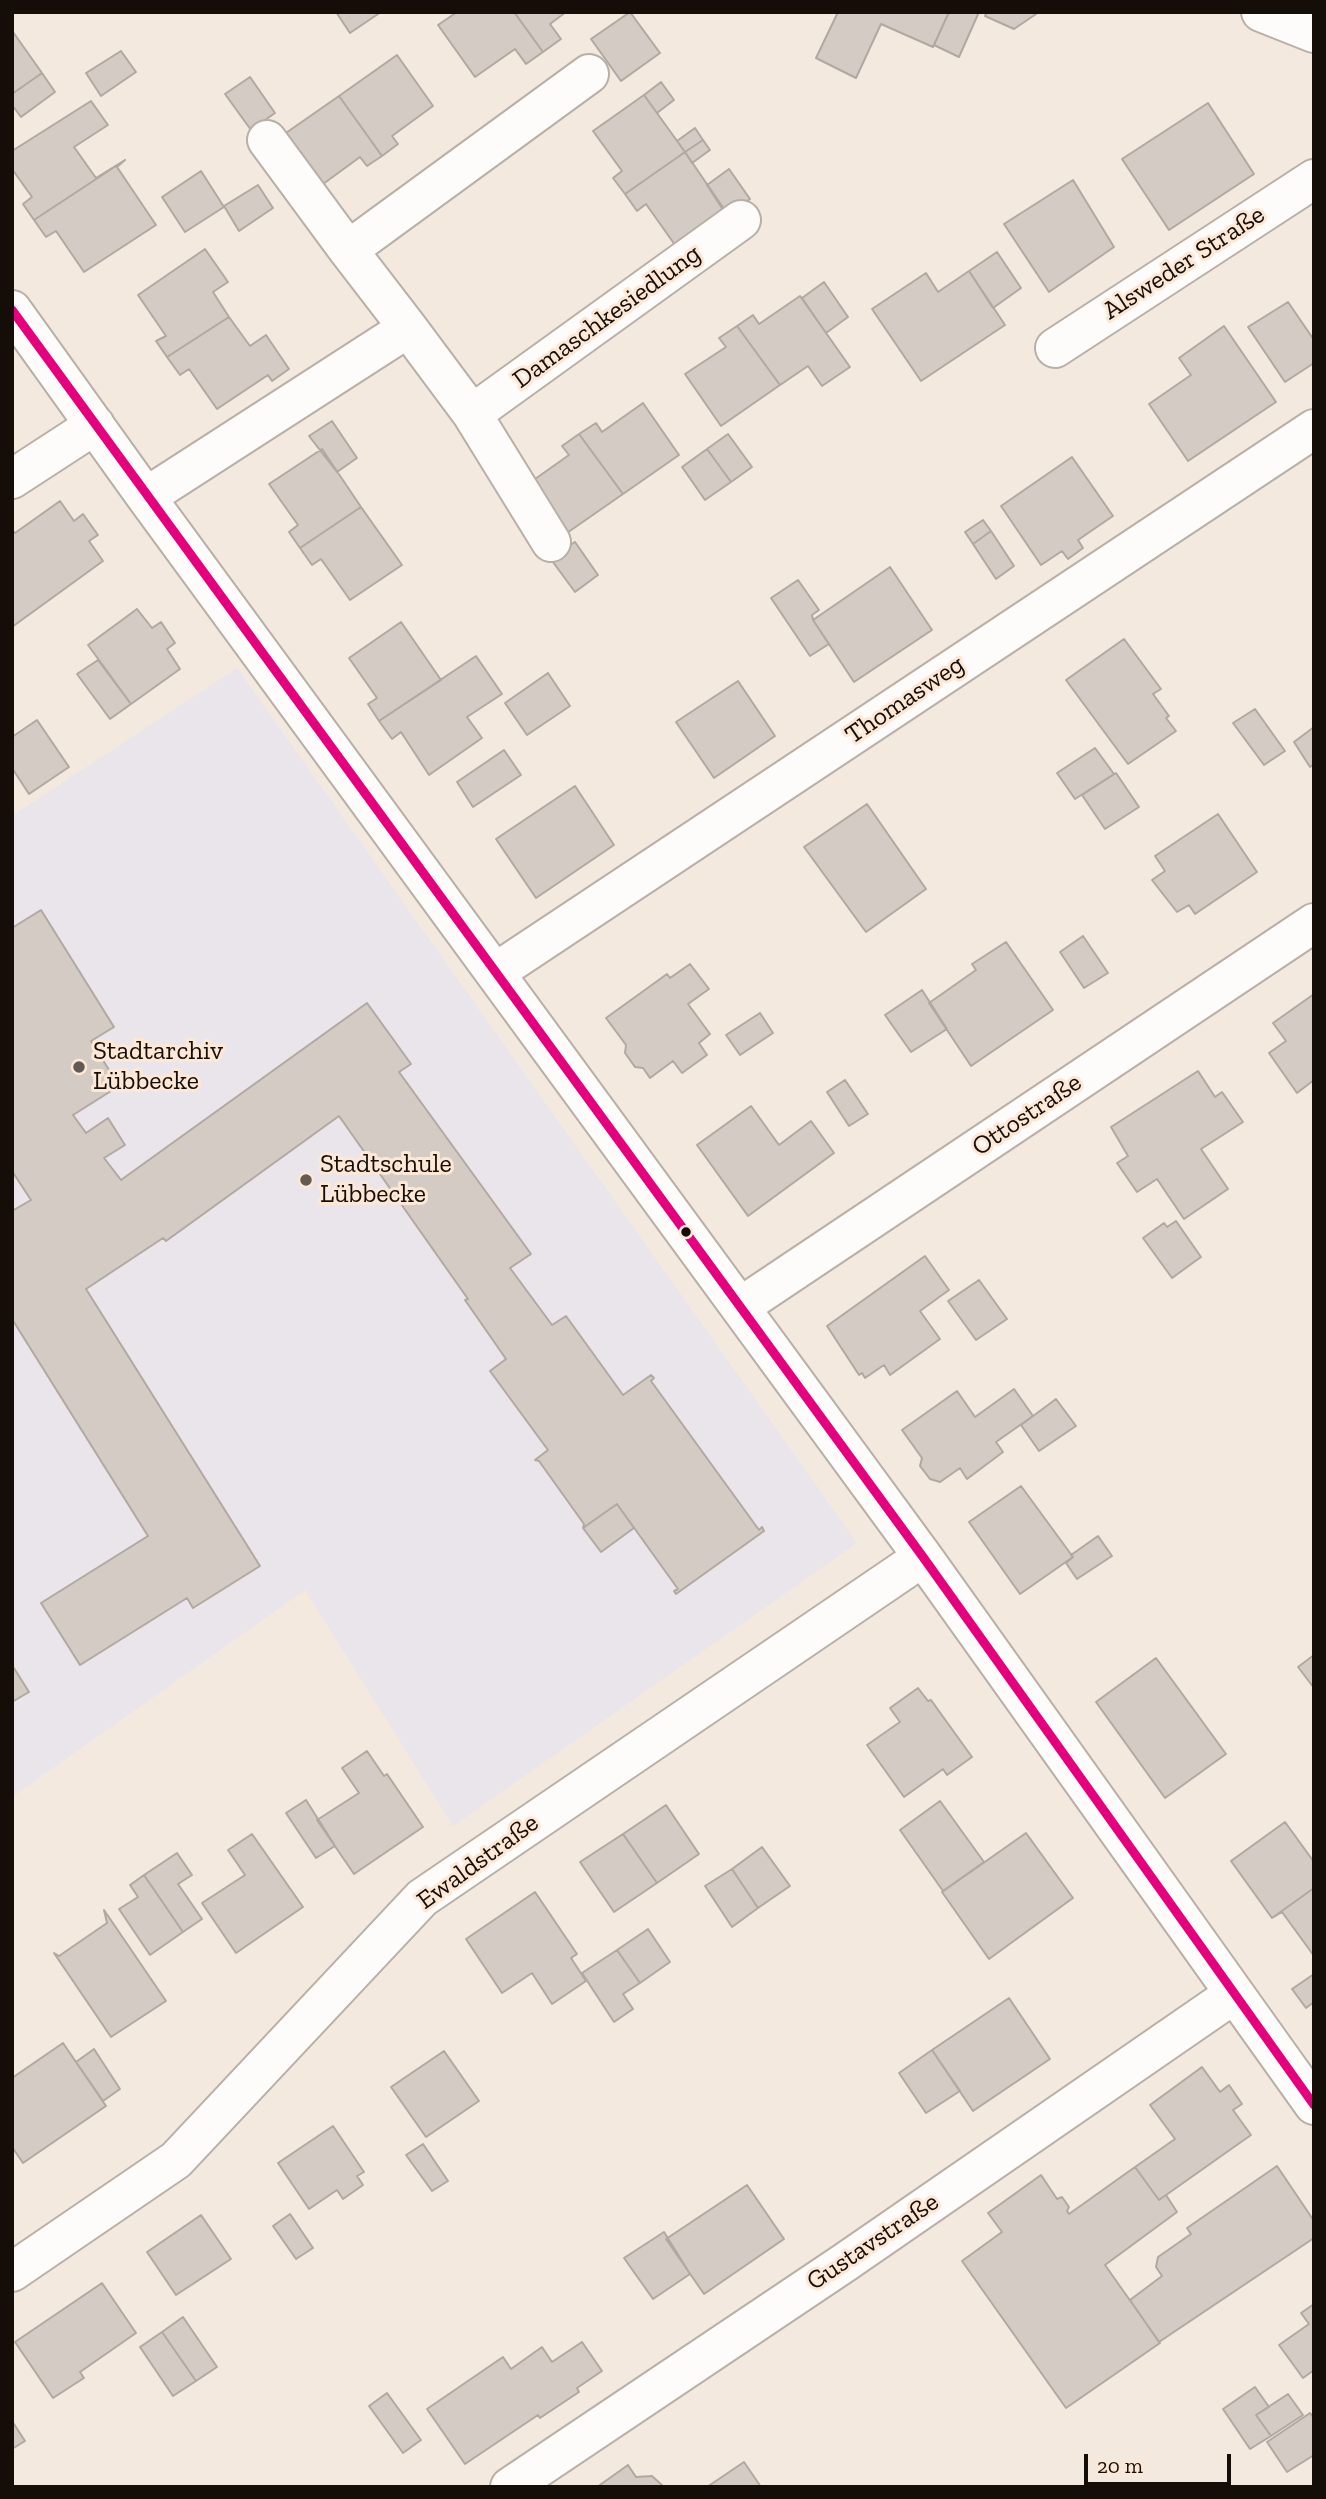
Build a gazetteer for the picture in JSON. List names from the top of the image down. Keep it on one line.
{"streets":{"street":["Alsweder Straße","Damaschkesiedlung","Thomasweg","Ottostraße","Ewaldstraße","Gustavstraße"]},"places":["Stadtarchiv Lübbecke","Stadtschule Lübbecke"],"scale_bar":"20 m"}
